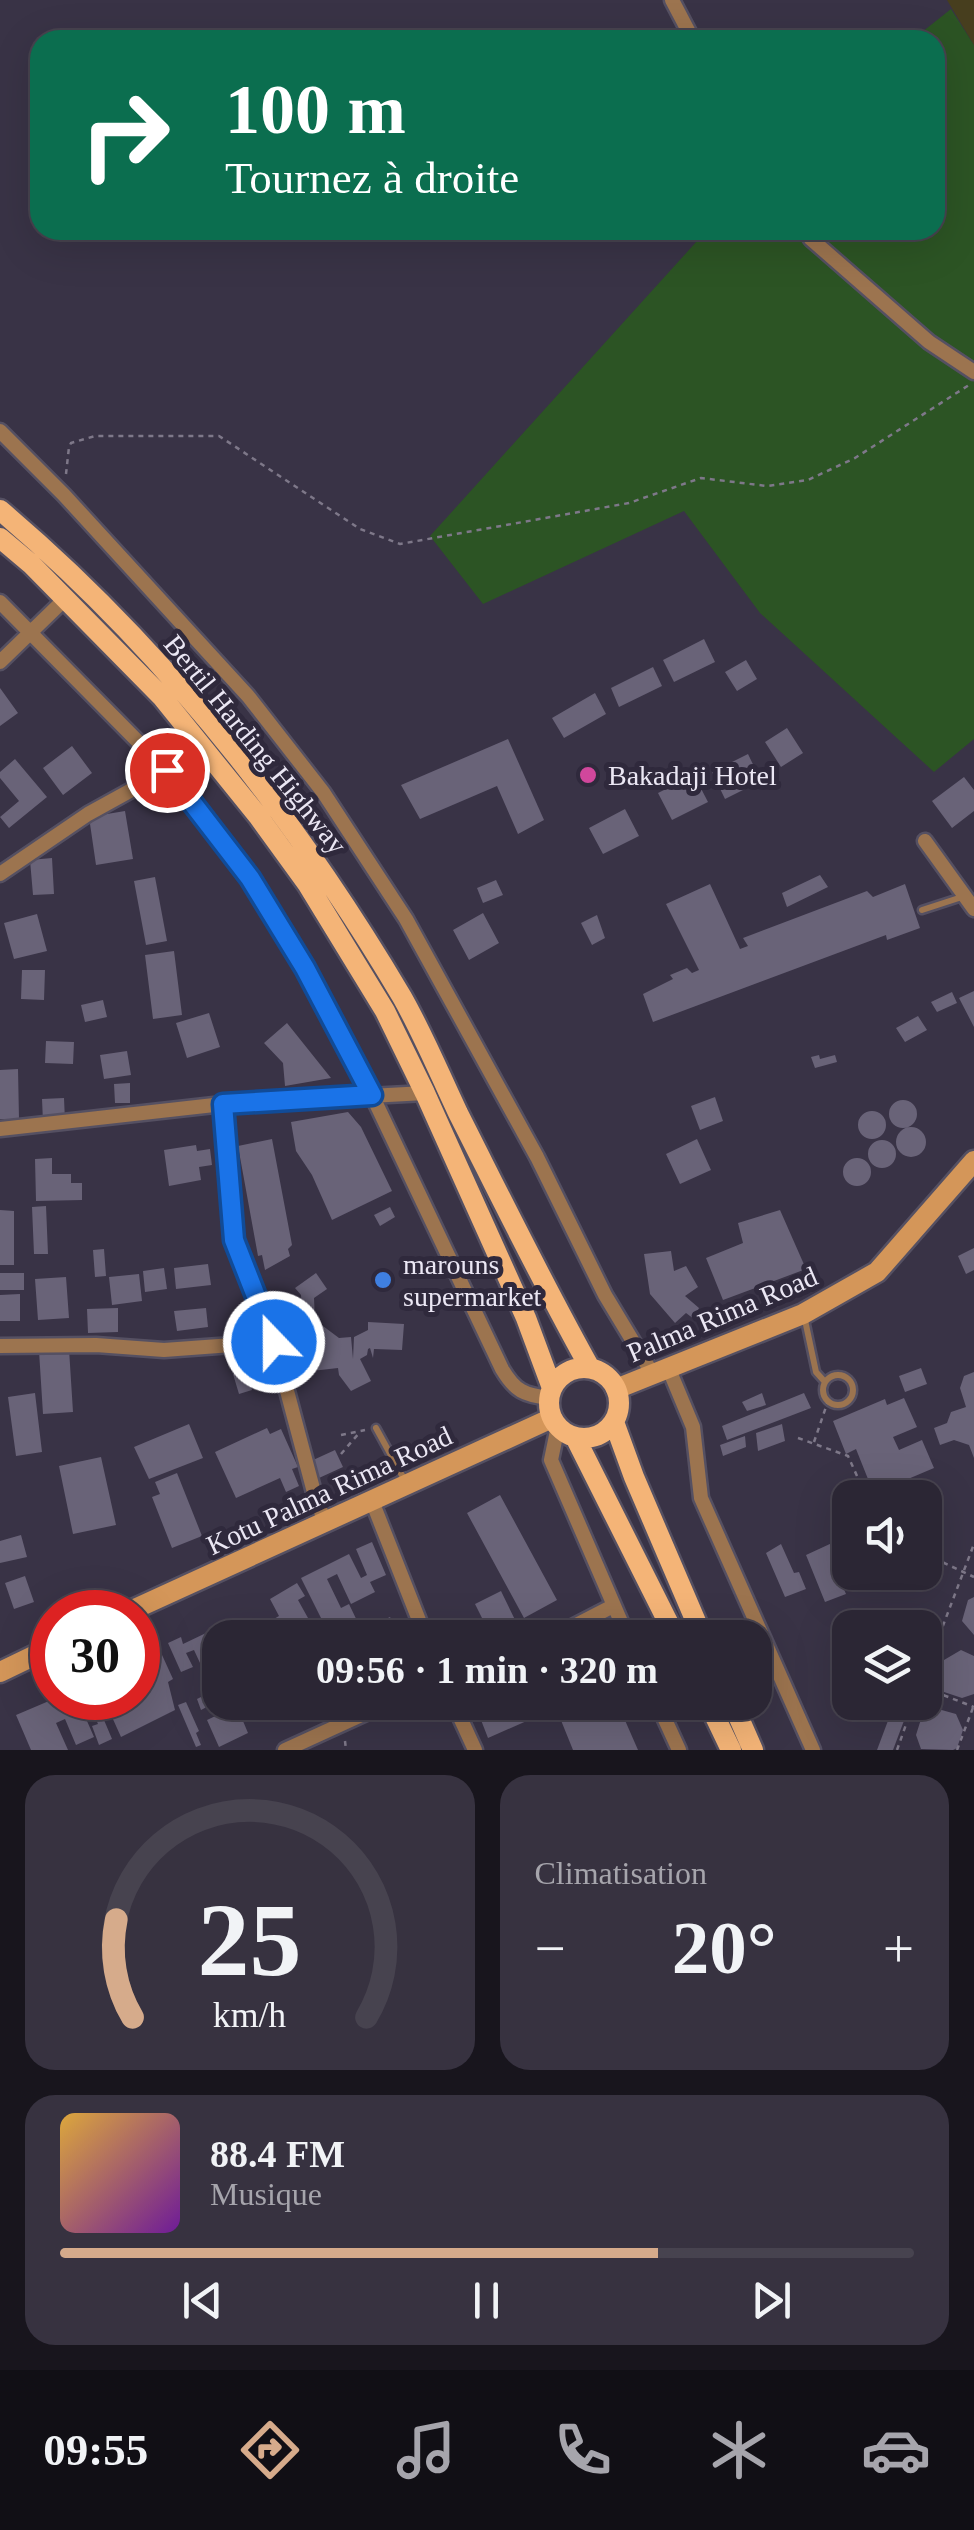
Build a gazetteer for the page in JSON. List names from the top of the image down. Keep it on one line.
{"streets":{"main road":["Bertil Harding Highway"],"street":["Palma Rima Road","Kotu Palma Rima Road"]},"crossings":[["Bertil Harding Highway","Palma Rima Road"],["Bertil Harding Highway","Kotu Palma Rima Road"],["Palma Rima Road","Kotu Palma Rima Road"]],"places":["Bakadaji Hotel","marouns supermarket"],"page":{"turn":["100 m","Tournez à droite"],"limit":"30","trip":"09:56 · 1 min · 320 m","tile":"Climatisation","heat":["−","20°","+"],"song":["88.4 FM","Musique"],"tabs":"09:55","gauge":["25","km/h"]}}
